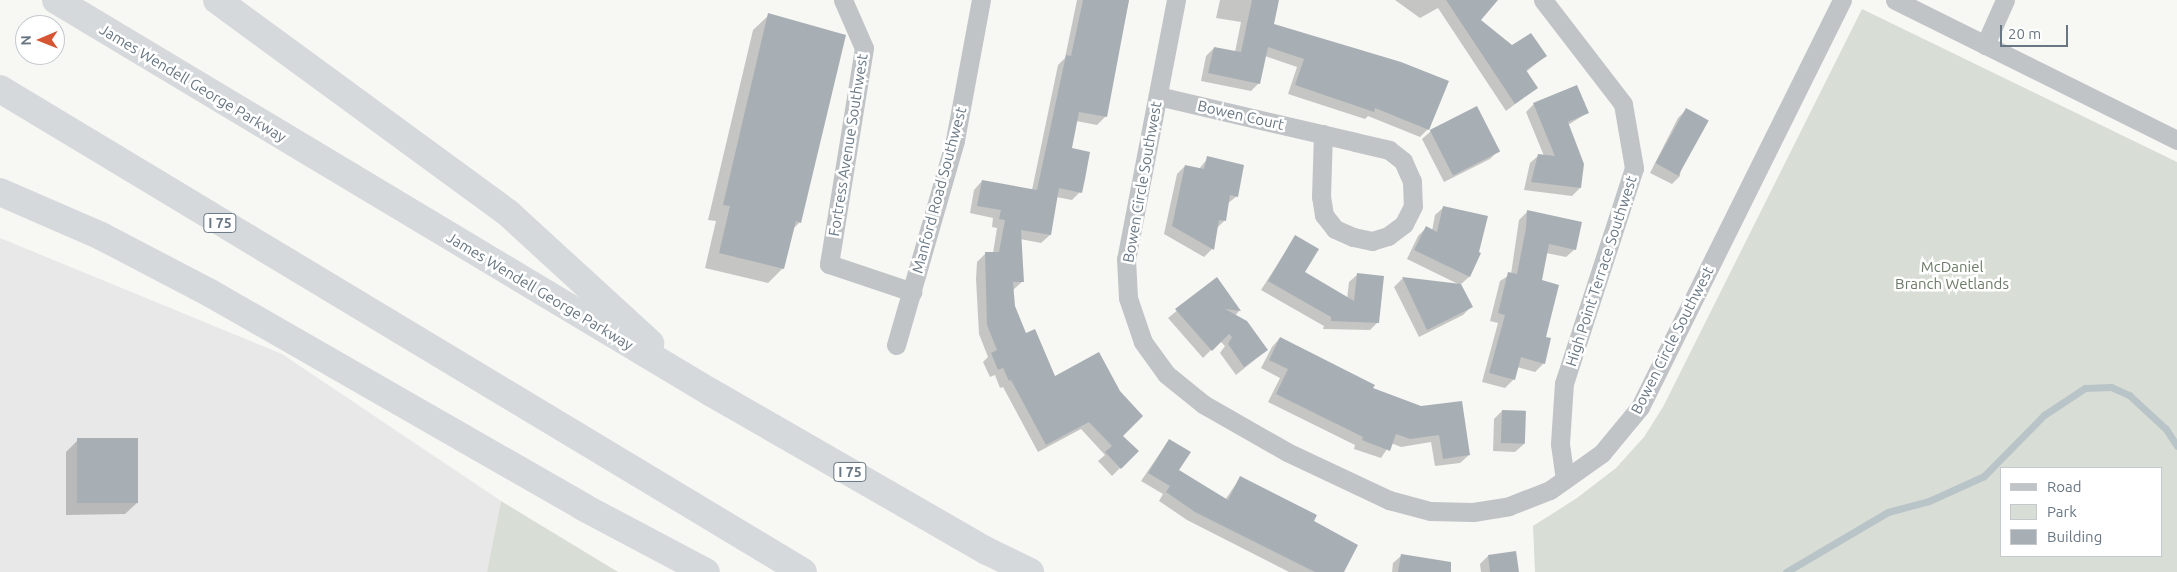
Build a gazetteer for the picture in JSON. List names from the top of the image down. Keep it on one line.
{"streets":{"highway":["James Wendell George Parkway","I 75"],"street":["Bowen Court","Fortress Avenue Southwest","Bowen Circle Southwest","Manford Road Southwest","High Point Terrace Southwest"]},"crossings":[["Bowen Court","Bowen Circle Southwest"],["Fortress Avenue Southwest","Manford Road Southwest"],["Bowen Circle Southwest","High Point Terrace Southwest"]],"parks":["McDaniel Branch Wetlands"],"legend":["Road","Park","Building"],"scale_bar":"20 m","north":"left"}
